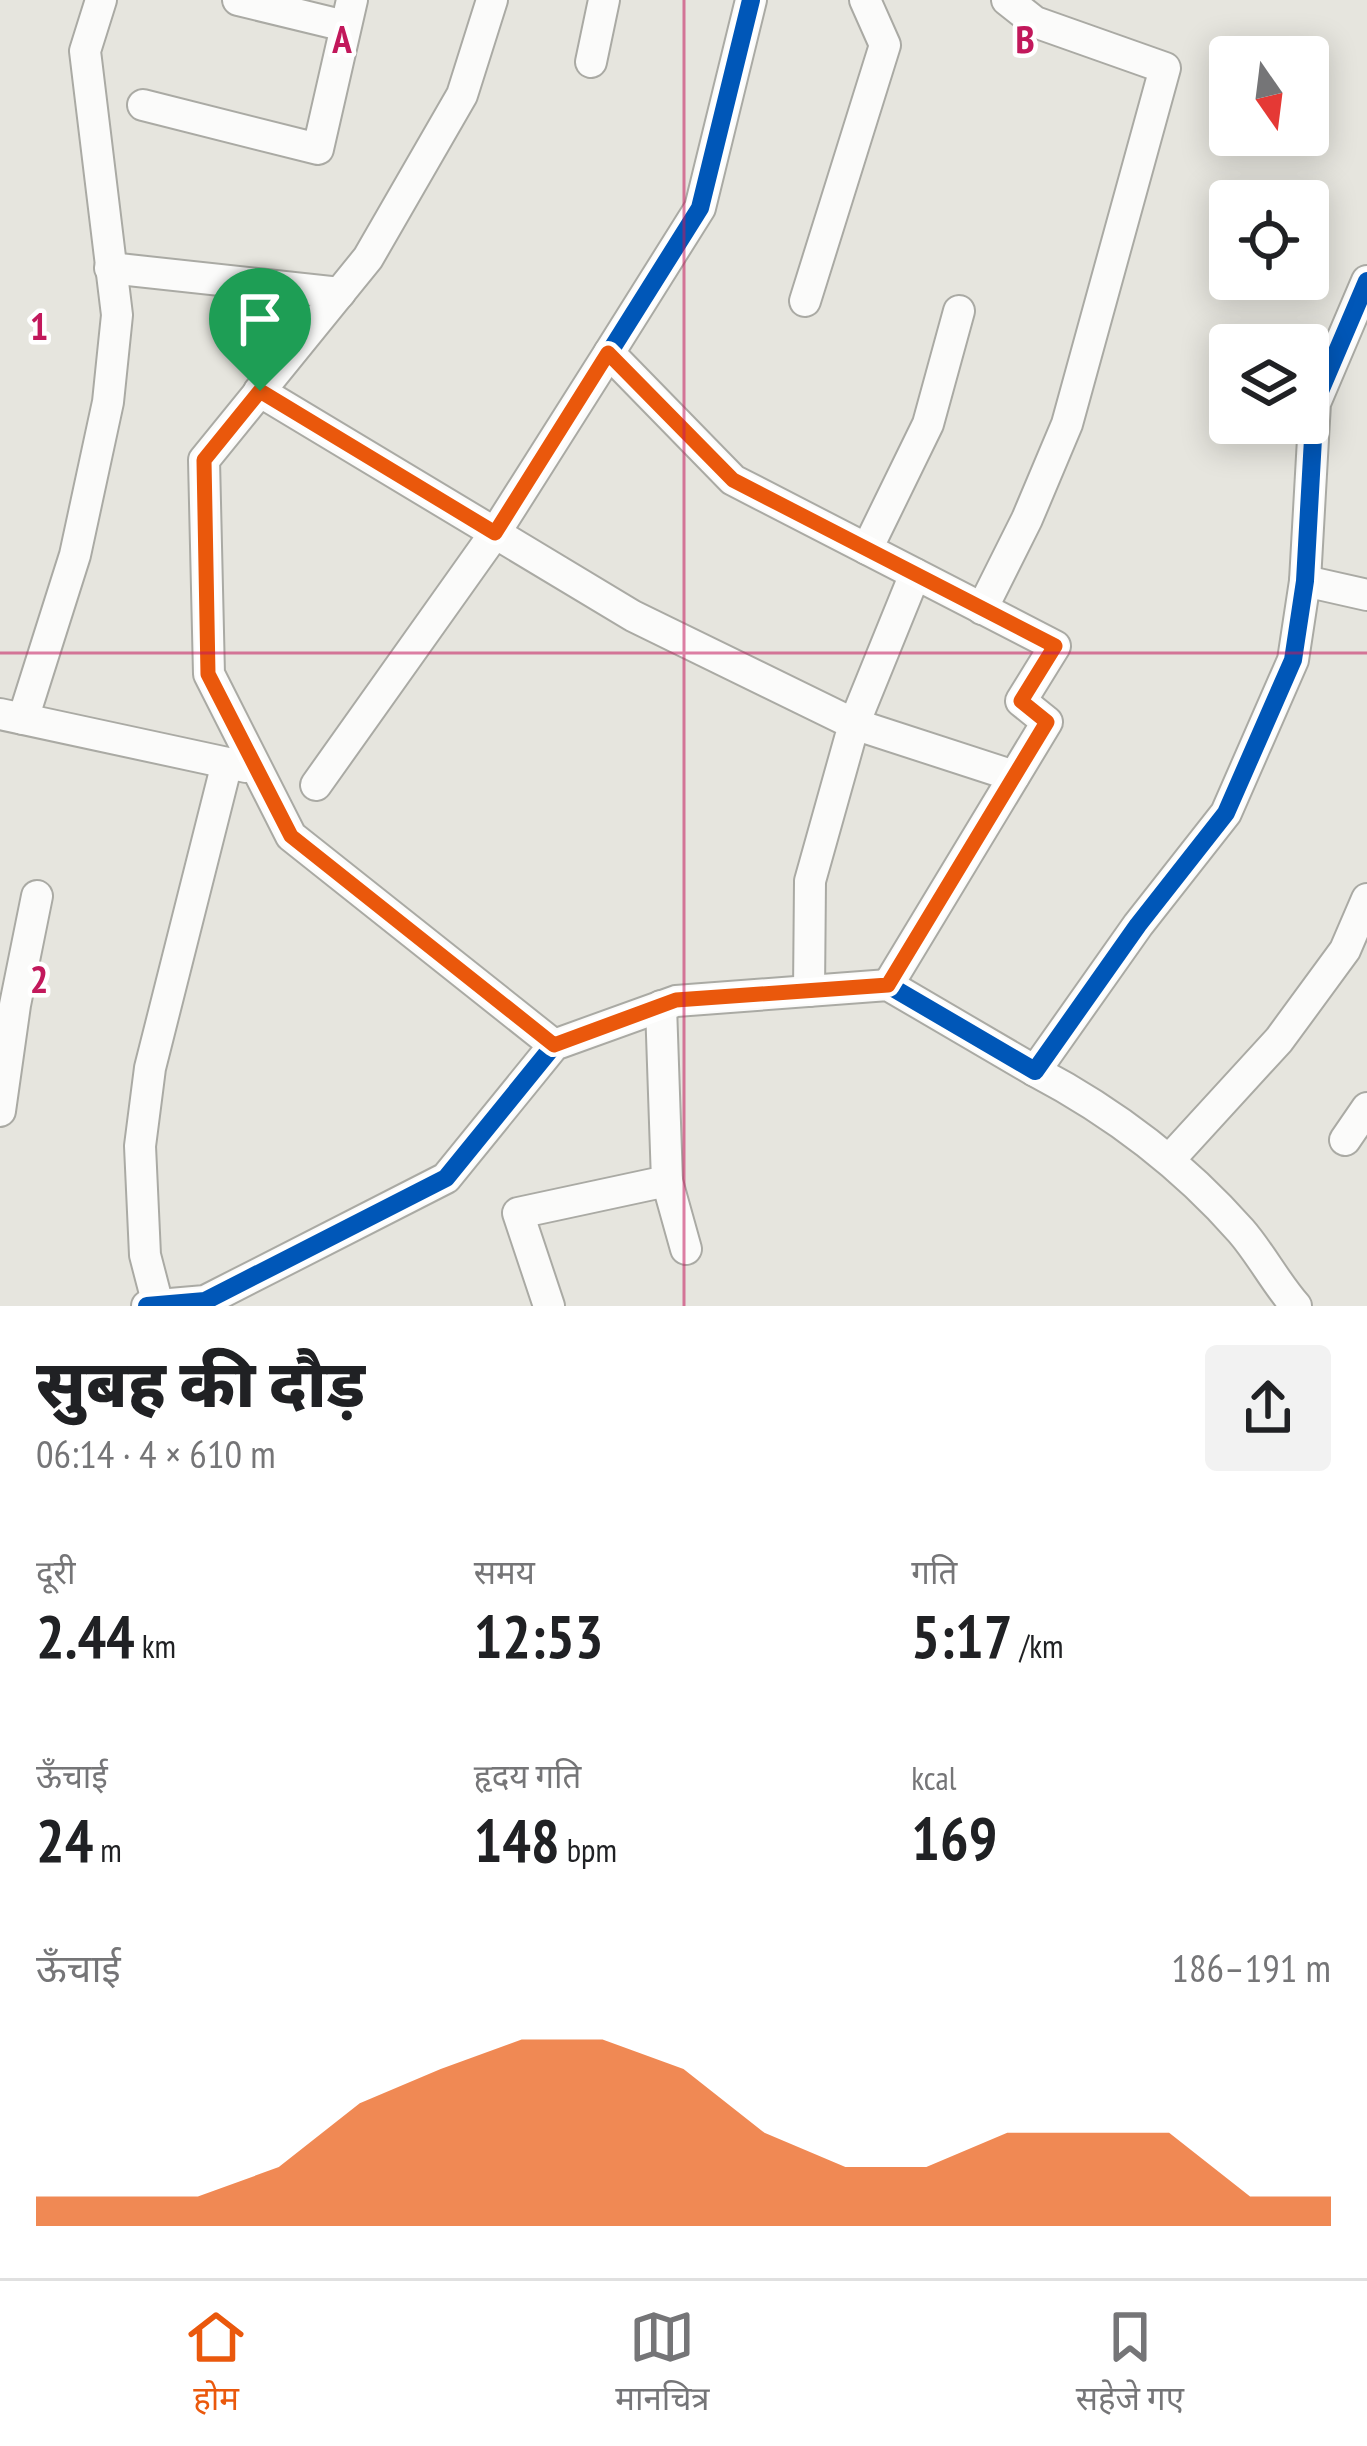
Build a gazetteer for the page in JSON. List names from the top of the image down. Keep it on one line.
{"north":"bottom","page":{"heading":["सुबह की दौड़","06:14 · 4 × 610 m"],"stats":[["दूरी","2.44 km"],["समय","12:53"],["गति","5:17 /km"],["ऊँचाई","24 m"],["हृदय गति","148 bpm"],["kcal","169"]],"chart":["ऊँचाई","186–191 m"],"tabs":["होम","मानचित्र","सहेजे गए"]},"grid":{"columns":["A","B"],"rows":["1","2"]}}
